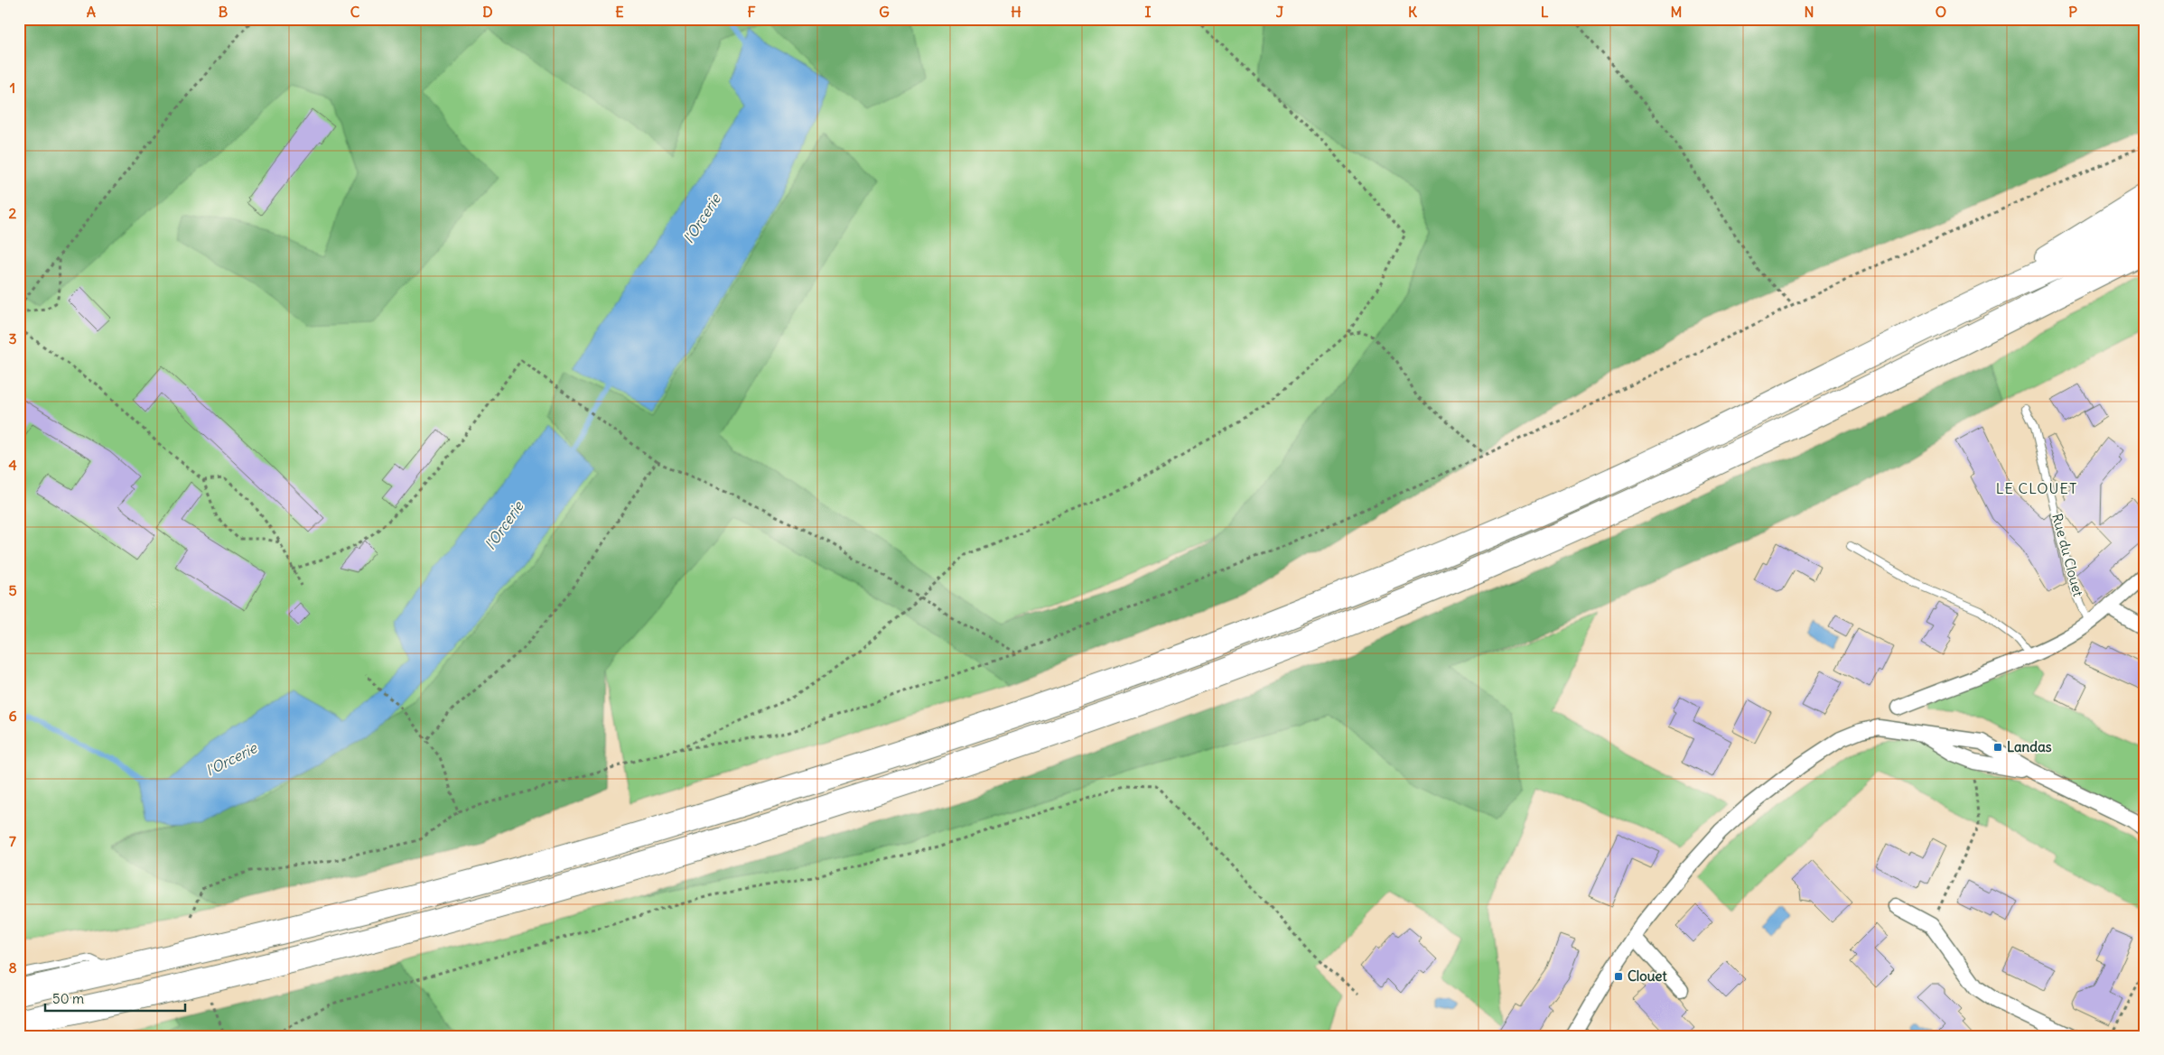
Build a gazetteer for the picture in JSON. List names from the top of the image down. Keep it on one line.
{"streets":{"lane":["Rue du Clouet"]},"districts":["LE CLOUET"],"water":["l'Orcerie"],"places":{"transit":["Landas","Clouet"]},"scale_bar":"50 m","grid":{"columns":["A","B","C","D","E","F","G","H","I","J","K","L","M","N","O","P"],"rows":["1","2","3","4","5","6","7","8"]}}
